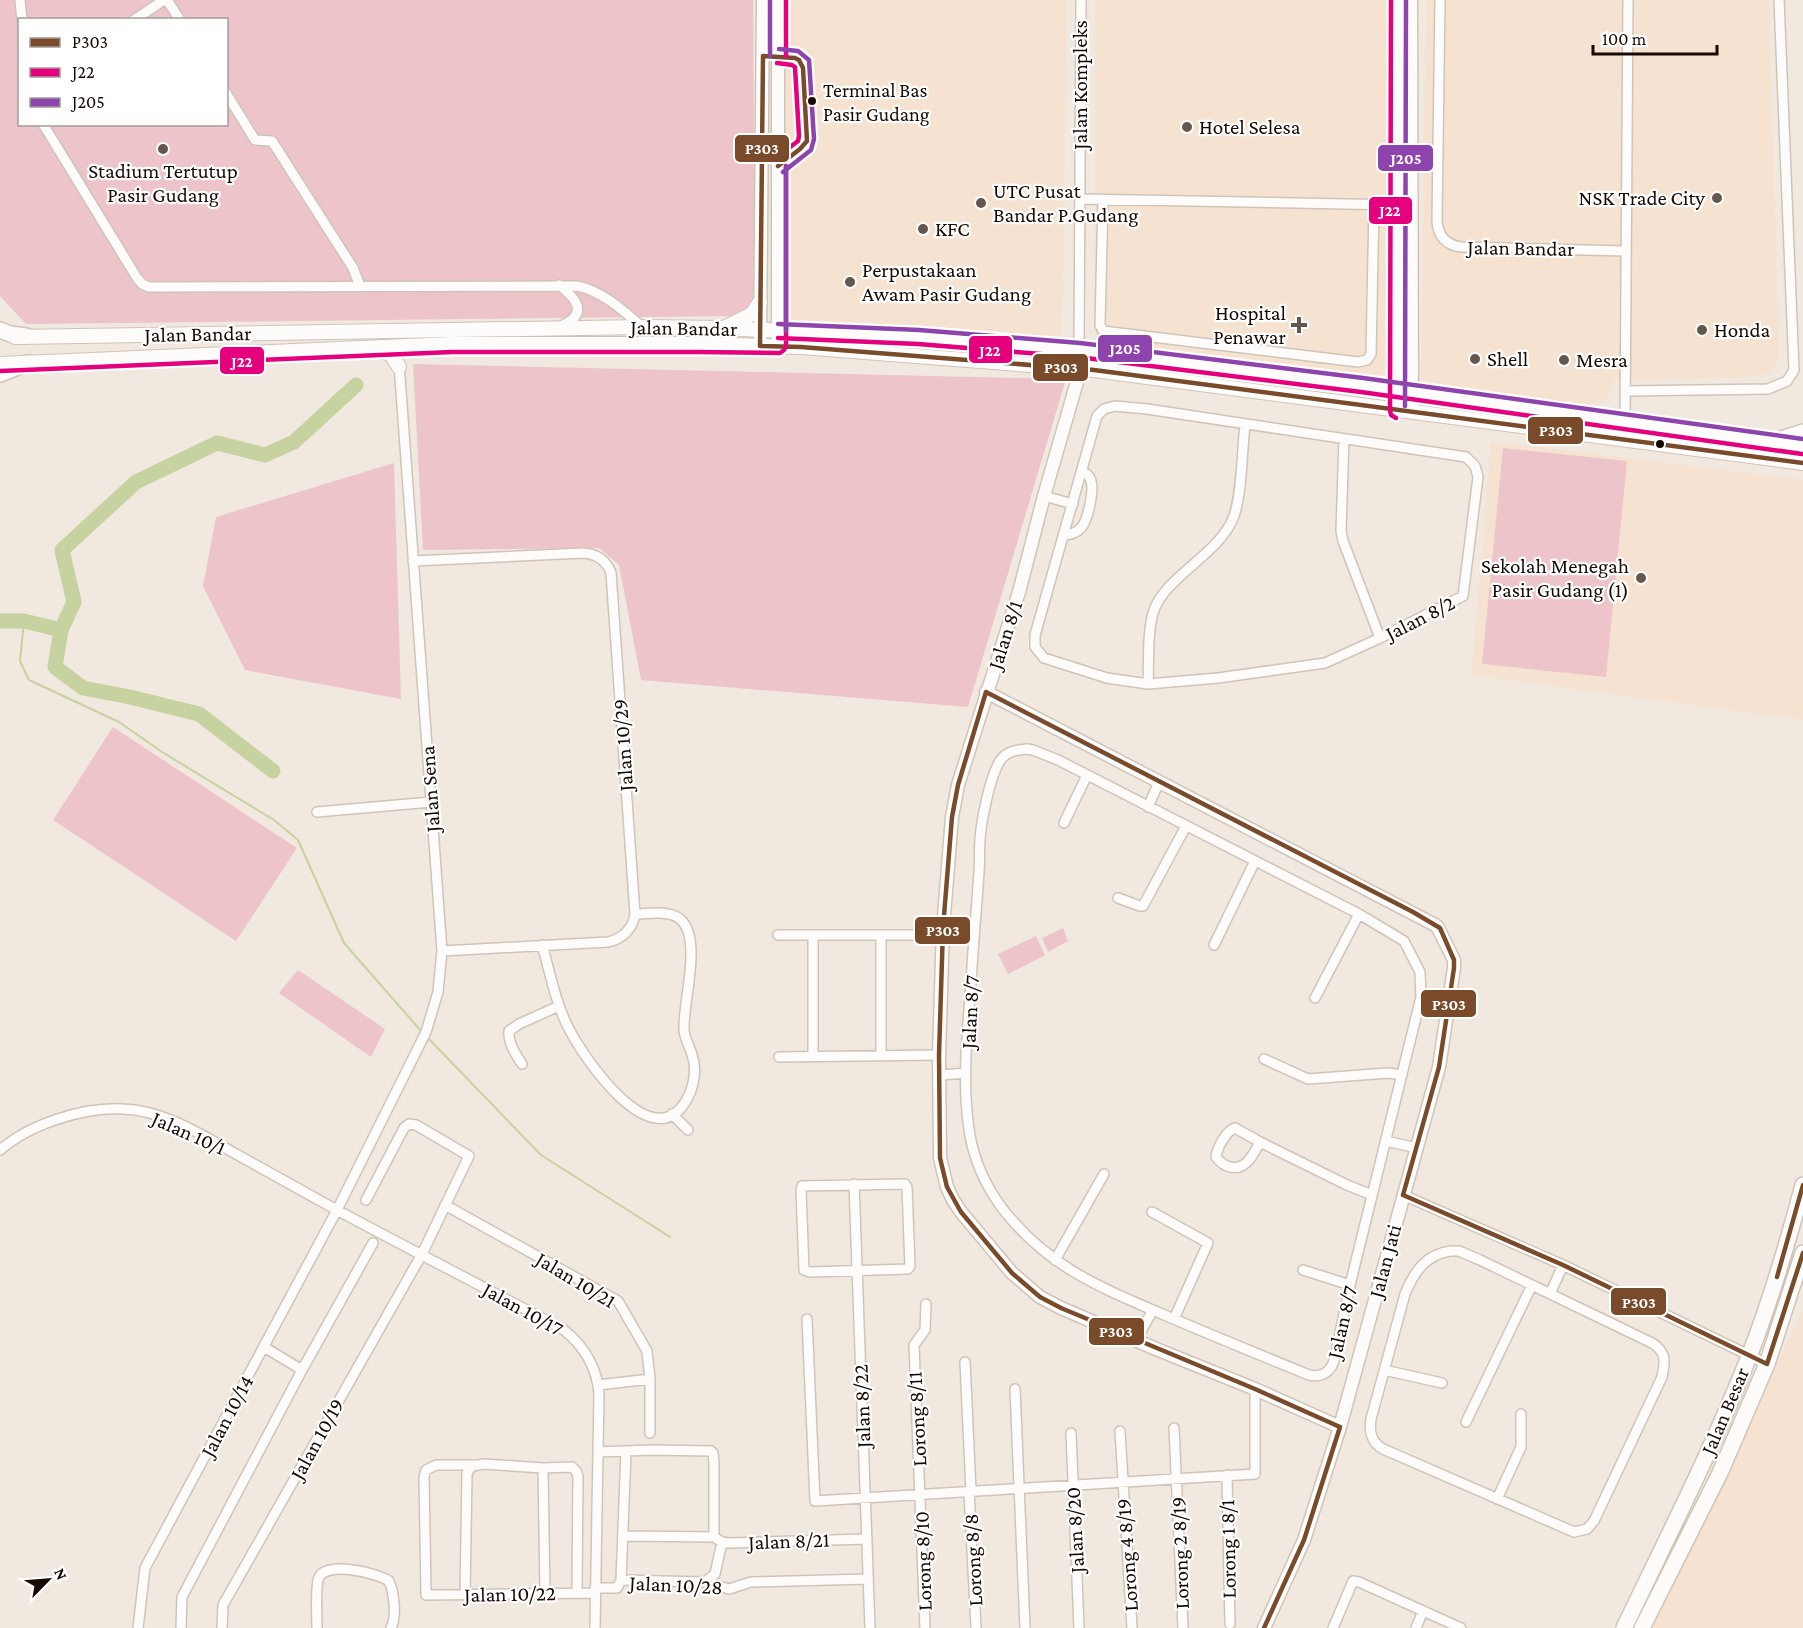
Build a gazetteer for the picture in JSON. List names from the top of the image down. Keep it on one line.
{"streets":{"main road":["Jalan Bandar","Jalan Besar"],"street":["Jalan Kompleks","Jalan 8/2","Jalan 8/1","Jalan 10/29","Jalan Sena","Jalan 8/7","Jalan 10/1","Jalan Jati","Jalan 10/21","Jalan 10/17","Jalan 8/22","Jalan 10/14","Lorong 8/11","Jalan 10/19","Jalan 8/20","Jalan 8/21","Lorong 1 8/1","Lorong 2 8/19","Lorong 4 8/19","Lorong 8/8","Lorong 8/10","Jalan 10/28","Jalan 10/22"]},"crossings":[["Jalan Kompleks","Jalan Bandar"],["Jalan Bandar","Jalan 8/1"],["Jalan Bandar","Jalan Sena"],["Jalan 8/1","Jalan Jati"],["Jalan 10/29","Jalan Sena"],["Jalan Sena","Jalan 10/1"],["Jalan Sena","Jalan 10/17"],["Jalan Sena","Jalan 10/14"],["Jalan 10/1","Jalan 10/17"],["Jalan 10/1","Jalan 10/14"],["Jalan 10/21","Jalan 10/19"],["Jalan 10/17","Jalan 10/14"],["Jalan 10/17","Jalan 10/19"],["Jalan 10/17","Jalan 10/28"],["Jalan 10/17","Jalan 10/22"],["Jalan 8/22","Jalan 8/21"],["Jalan 8/22","Jalan 10/28"],["Lorong 8/11","Lorong 8/10"],["Jalan 10/28","Jalan 10/22"]],"places":{"other":["Terminal Bas Pasir Gudang","Hotel Selesa","Stadium Tertutup Pasir Gudang","NSK Trade City","UTC Pusat Bandar P.Gudang","KFC","Perpustakaan Awam Pasir Gudang","Honda","Shell","Mesra","Sekolah Menegah Pasir Gudang (1)"],"health":["Hospital Penawar"]},"lines":["transit line J22","transit line J205","transit line P303"],"legend":["P303","J22","J205"],"scale_bar":"100 m","north":"top right"}
